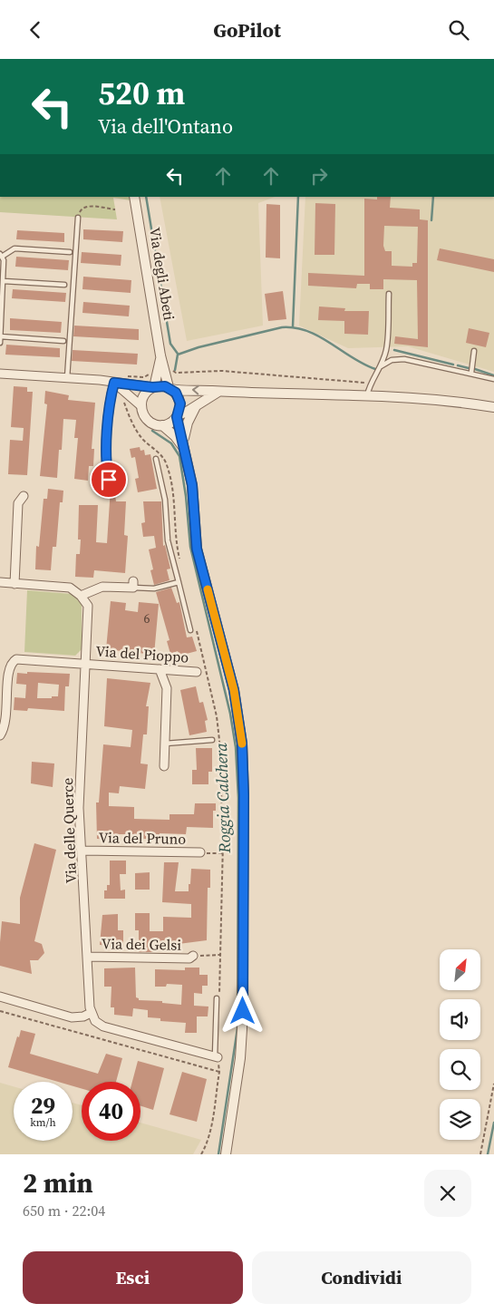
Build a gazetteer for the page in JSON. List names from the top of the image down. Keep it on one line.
{"streets":{"street":["Via degli Abeti","Via del Pioppo","Via delle Querce","Via del Pruno","Via dei Gelsi"]},"crossings":[["Via del Pioppo","Via delle Querce"],["Via delle Querce","Via del Pruno"],["Via delle Querce","Via dei Gelsi"]],"water":["Roggia Calchera"],"house_numbers":["6"],"north":"top right","page":{"header":"GoPilot","turn":["520 m","Via dell'Ontano"],"speed":"29 km/h","limit":"40","heading":["2 min","650 m · 22:04"],"buttons":["Esci","Condividi"]}}
